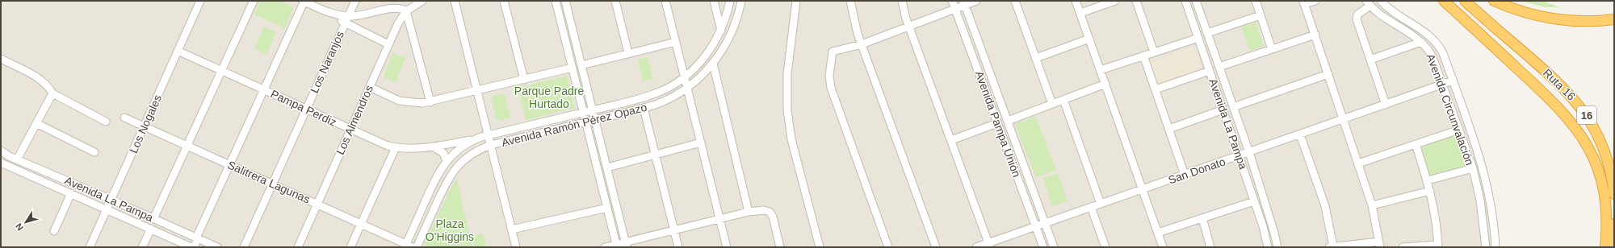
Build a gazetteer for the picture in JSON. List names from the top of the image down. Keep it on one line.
{"streets":{"highway":["Ruta 16","16"],"street":["Los Naranjos","Pampa Perdiz","Avenida Circunvalación","Los Almendros","Los Nogales","Avenida Pampa Unión","Avenida La Pampa","Avenida Ramón Pérez Opazo","San Donato","Salitrera Lagunas"]},"crossings":[["Los Naranjos","Pampa Perdiz"],["Los Naranjos","Salitrera Lagunas"],["Pampa Perdiz","Los Almendros"],["Pampa Perdiz","Los Nogales"],["Pampa Perdiz","Avenida Ramón Pérez Opazo"],["Avenida Circunvalación","San Donato"],["Los Almendros","Salitrera Lagunas"],["Los Nogales","Avenida La Pampa"],["Los Nogales","Salitrera Lagunas"],["Avenida Pampa Unión","San Donato"],["Avenida La Pampa","San Donato"],["Avenida Ramón Pérez Opazo","Salitrera Lagunas"]],"parks":["Parque Padre Hurtado","Plaza O'Higgins"],"north":"bottom left"}
